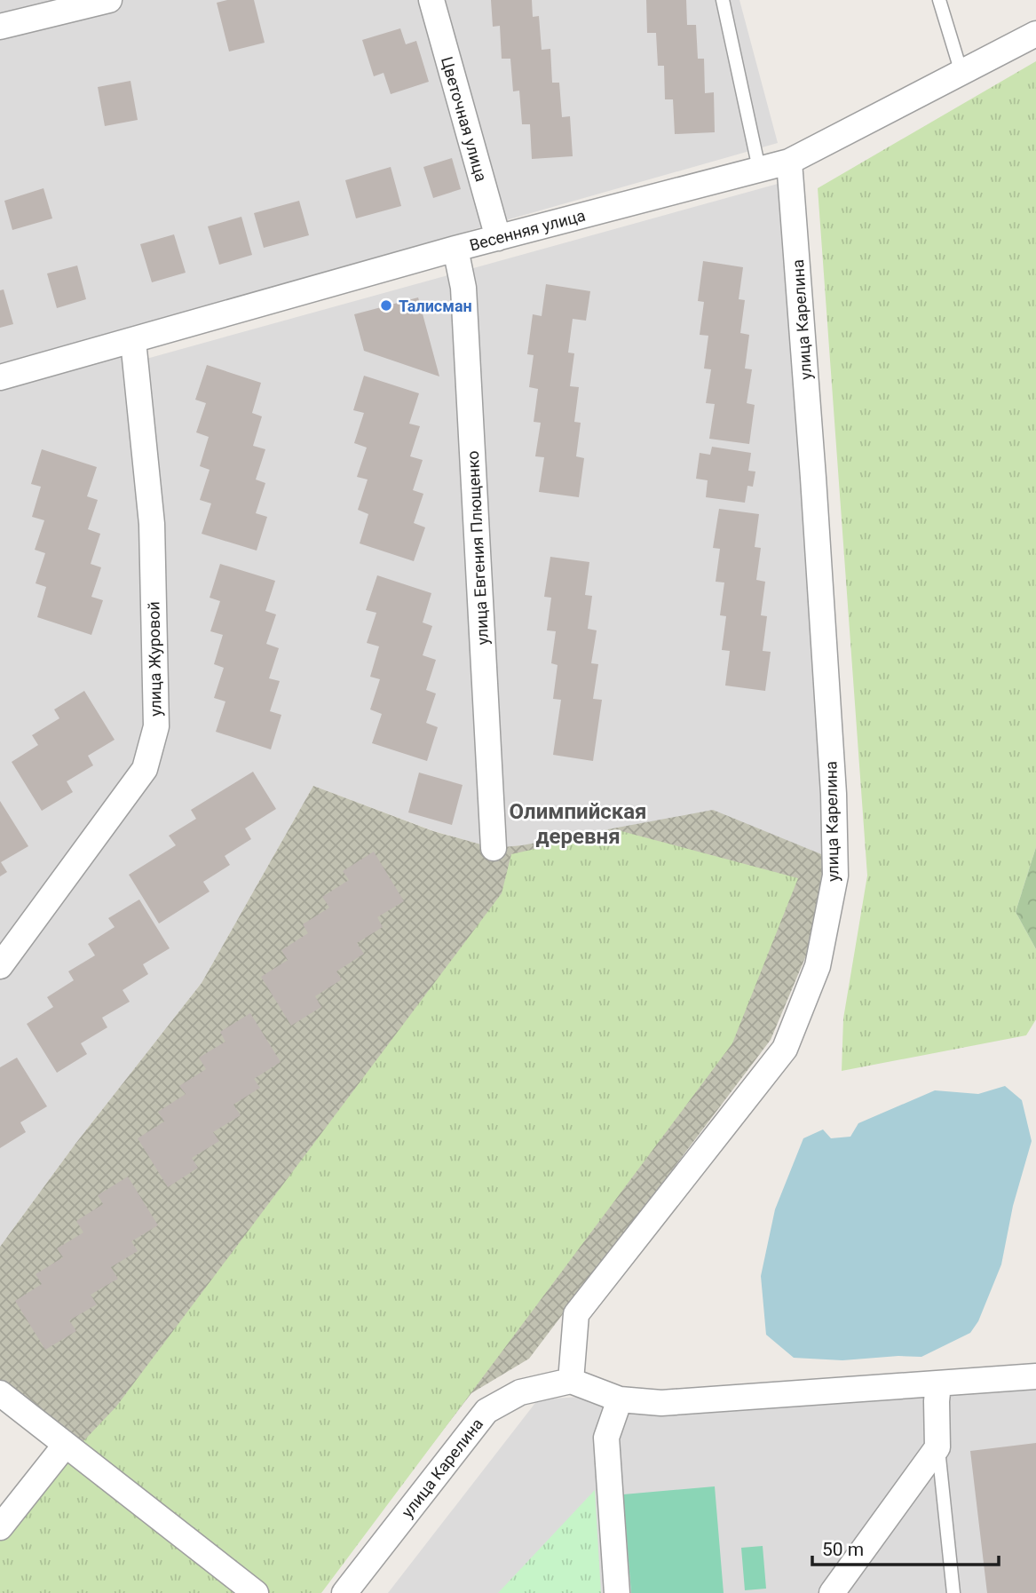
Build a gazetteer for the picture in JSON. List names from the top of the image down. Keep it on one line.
{"streets":{"street":["Цветочная улица","Весенняя улица","улица Карелина","улица Евгения Плющенко","улица Журовой"]},"crossings":[["Цветочная улица","Весенняя улица"],["Весенняя улица","улица Карелина"],["Весенняя улица","улица Евгения Плющенко"],["Весенняя улица","улица Журовой"]],"districts":["Олимпийская деревня"],"places":["Талисман"],"scale_bar":"50 m"}
